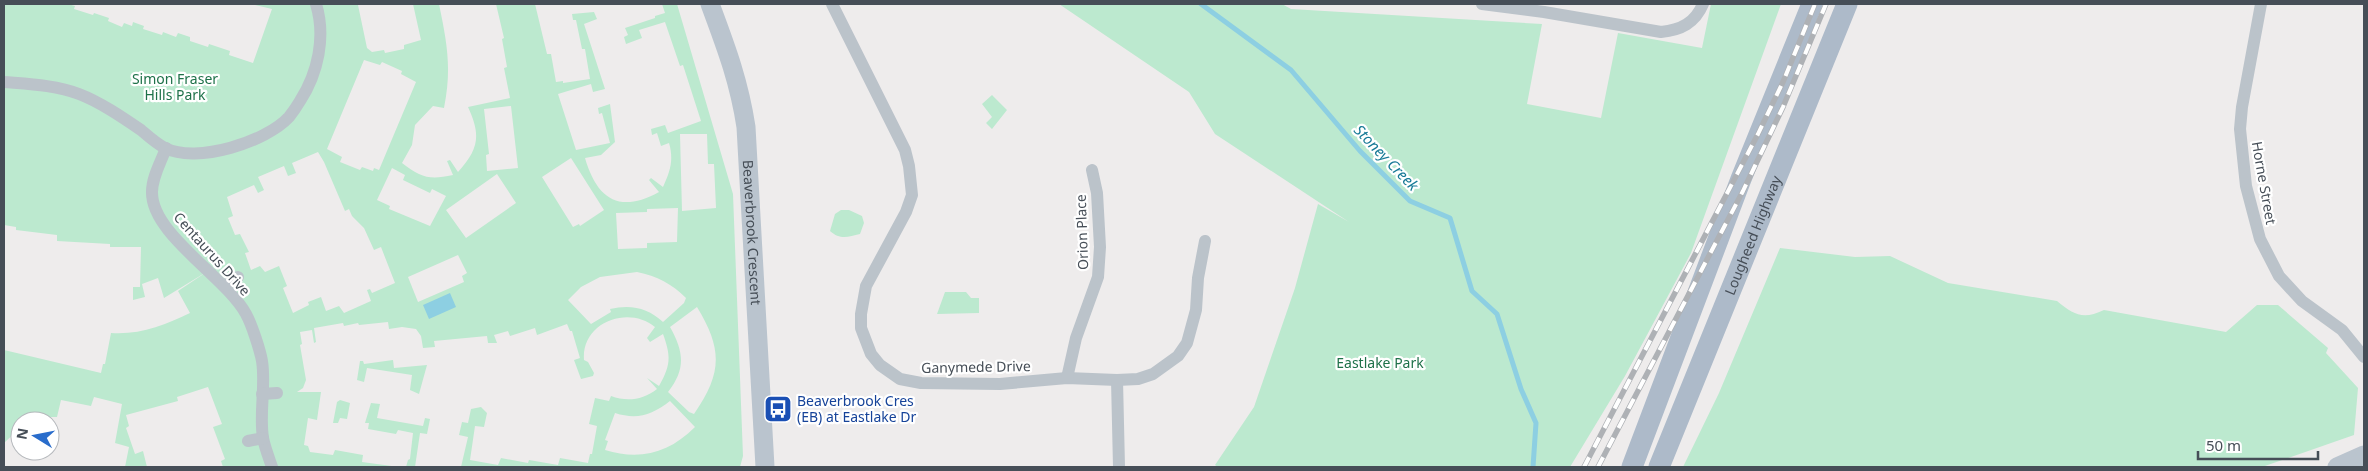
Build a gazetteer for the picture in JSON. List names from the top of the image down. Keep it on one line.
{"streets":{"main road":["Lougheed Highway"],"street":["Horne Street","Orion Place","Beaverbrook Crescent","Centaurus Drive","Ganymede Drive"]},"crossings":[["Orion Place","Ganymede Drive"]],"water":["Stoney Creek"],"parks":["Simon Fraser Hills Park","Eastlake Park"],"places":{"bus stop":["Beaverbrook Cres (EB) at Eastlake Dr"]},"scale_bar":"50 m","north":"left"}
